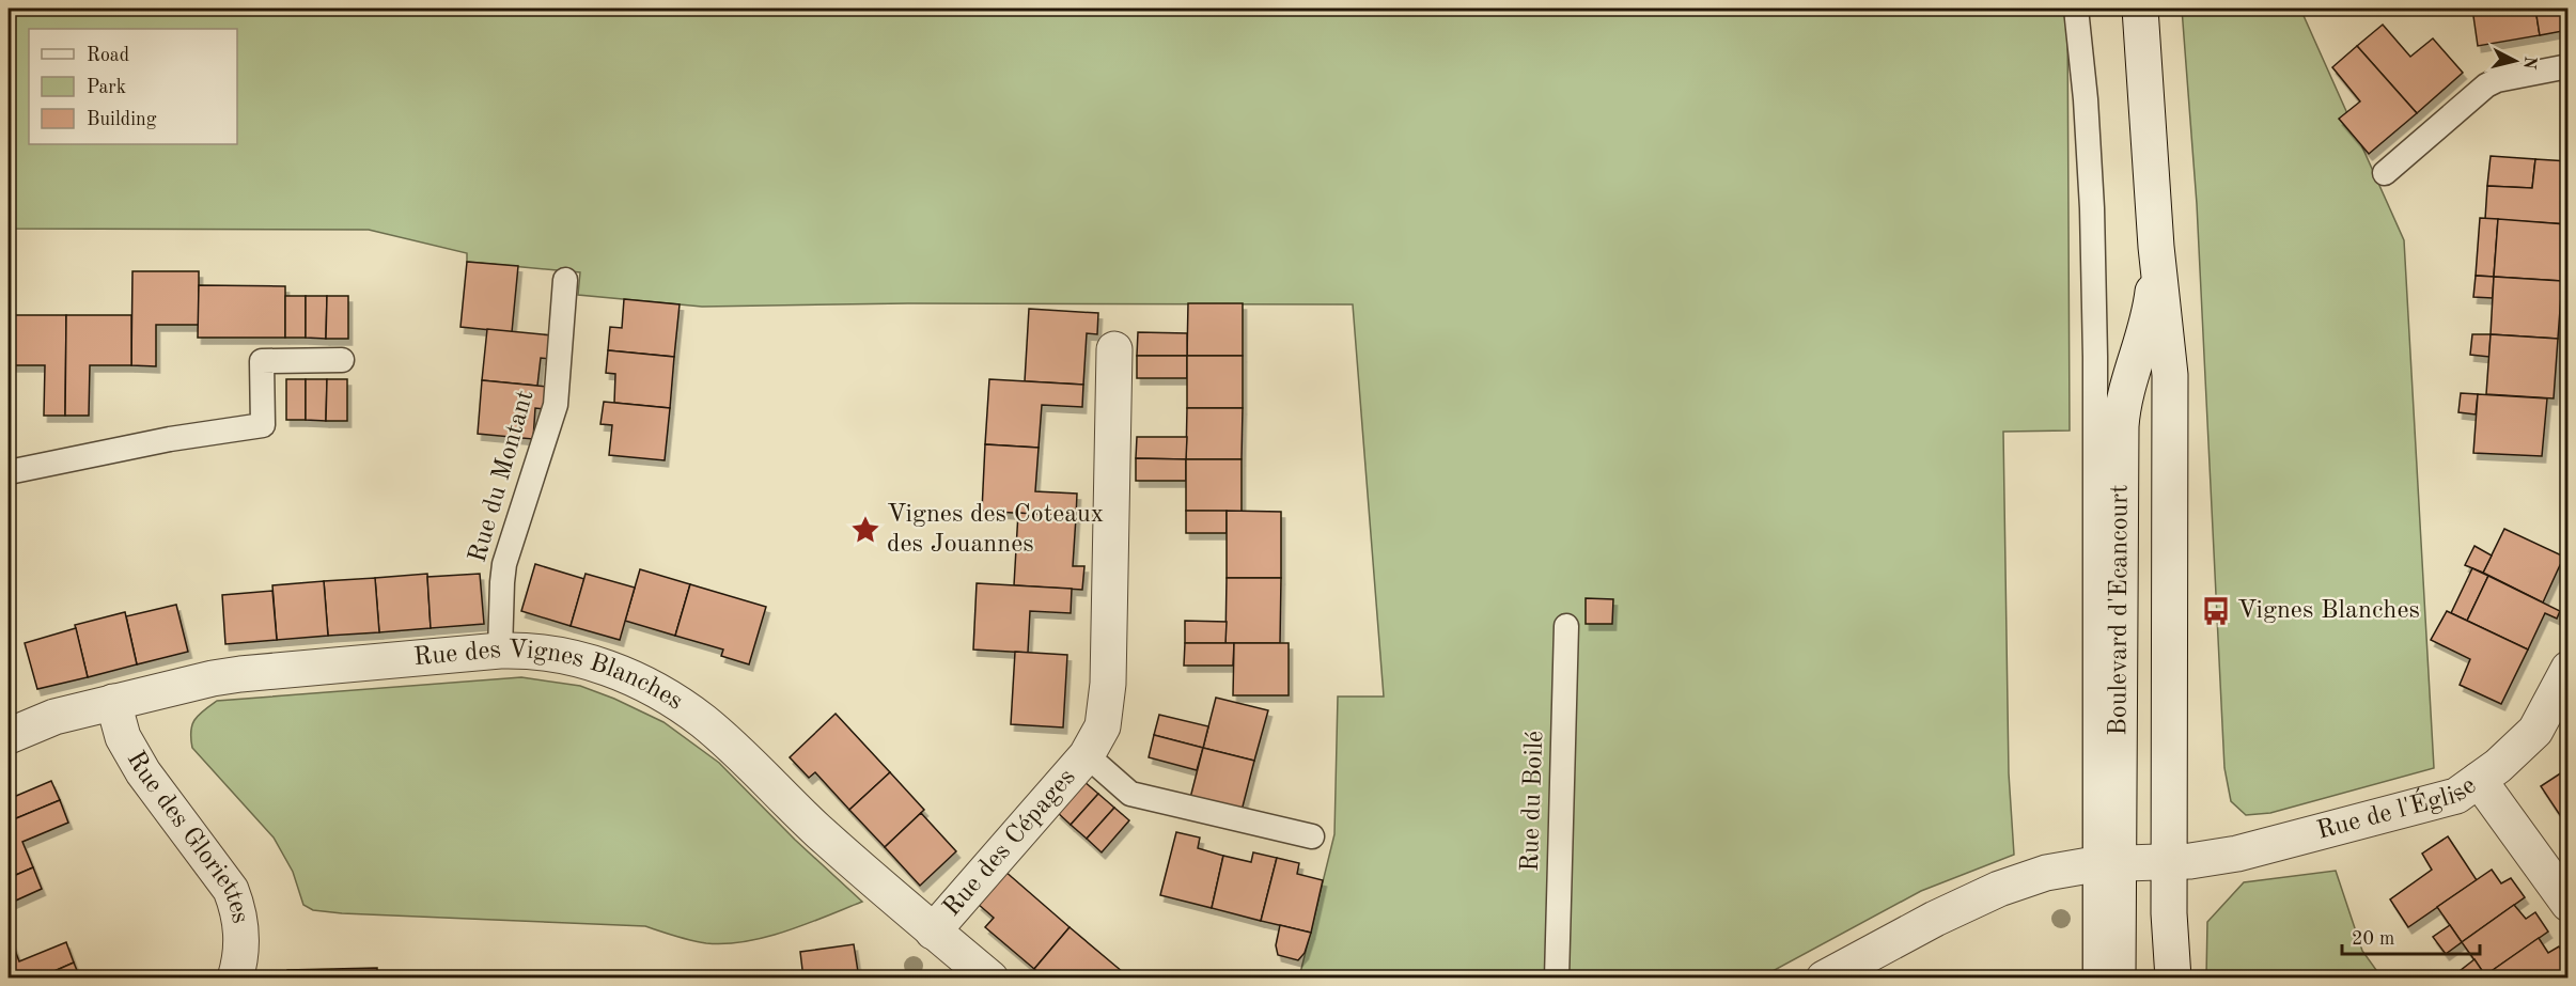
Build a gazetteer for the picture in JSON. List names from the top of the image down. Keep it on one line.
{"streets":{"street":["Boulevard d'Ecancourt","Rue des Vignes Blanches","Rue de l'Église","Rue des Gloriettes","Rue des Cépages"],"lane":["Rue du Montant","Rue du Boilé"]},"crossings":[["Rue du Montant","Rue des Vignes Blanches"],["Boulevard d'Ecancourt","Rue de l'Église"],["Rue des Vignes Blanches","Rue des Gloriettes"],["Rue des Vignes Blanches","Rue des Cépages"]],"places":{"place":["Vignes des Coteaux des Jouannes"],"bus stop":["Vignes Blanches"]},"legend":["Road","Park","Building"],"scale_bar":"20 m","north":"right"}
